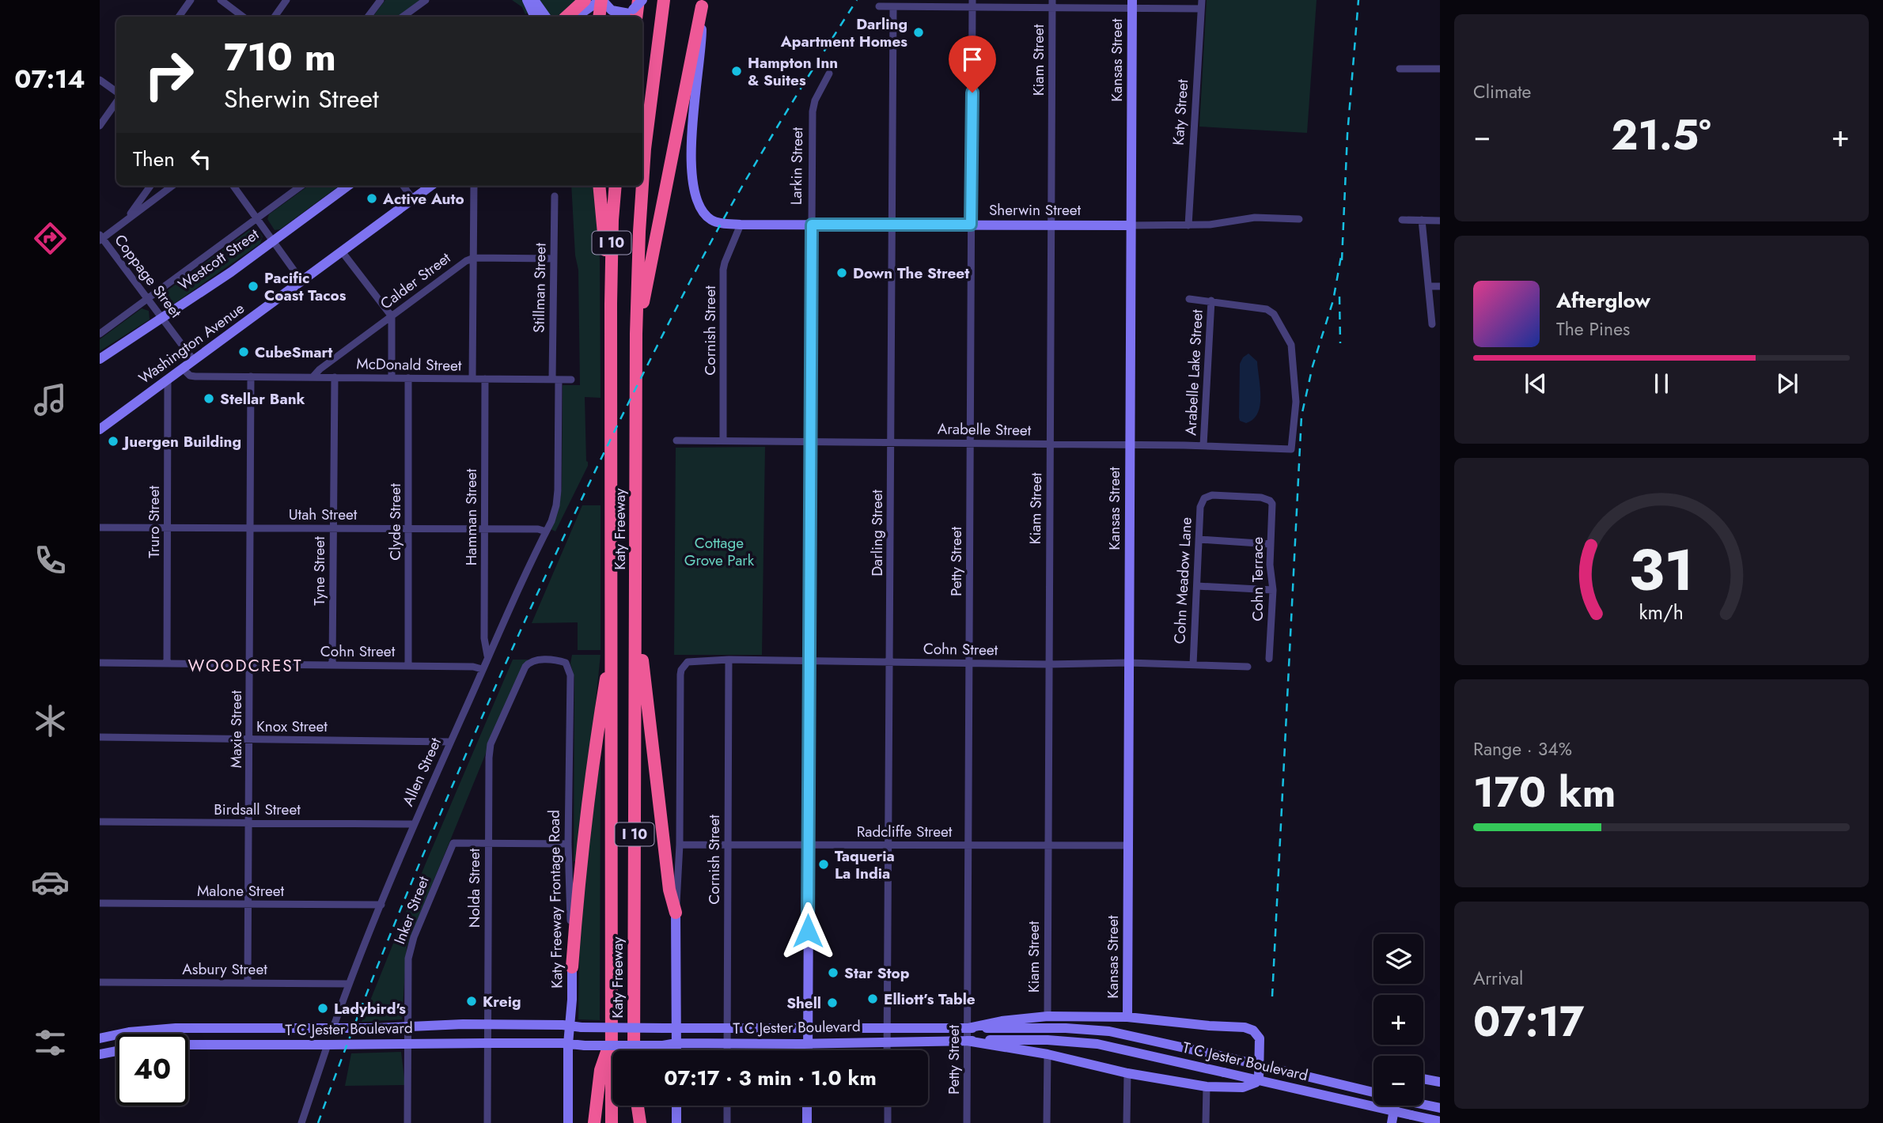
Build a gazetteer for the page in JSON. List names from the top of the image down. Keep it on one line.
{"streets":{"highway":["I 10","Katy Freeway"],"main road":["Kansas Street","Larkin Street","Sherwin Street","Westcott Street","Washington Avenue","Katy Freeway Frontage Road","T C Jester Boulevard"],"street":["Kiam Street","Katy Street","Coppage Street","Calder Street","Stillman Street","Cornish Street","McDonald Street","Arabelle Lake Street","Arabelle Street","Utah Street","Hamman Street","Truro Street","Clyde Street","Darling Street","Petty Street","Tyne Street","Cohn Terrace","Cohn Meadow Lane","Cohn Street","Knox Street","Maxie Street","Allen Street","Birdsall Street","Radcliffe Street","Nolda Street","Malone Street","Inker Street","Asbury Street"]},"crossings":[["Kiam Street","Sherwin Street"],["Kiam Street","Arabelle Street"],["Kiam Street","Cohn Street"],["Kiam Street","Radcliffe Street"],["Kansas Street","Sherwin Street"],["Kansas Street","Arabelle Street"],["Kansas Street","Cohn Street"],["Kansas Street","Radcliffe Street"],["Katy Street","Sherwin Street"],["Larkin Street","Sherwin Street"],["Larkin Street","Arabelle Street"],["Larkin Street","Cohn Street"],["Larkin Street","Radcliffe Street"],["Larkin Street","T C Jester Boulevard"],["Sherwin Street","Cornish Street"],["Sherwin Street","Darling Street"],["Sherwin Street","Petty Street"],["Westcott Street","Coppage Street"],["Coppage Street","Washington Avenue"],["Calder Street","Stillman Street"],["Calder Street","McDonald Street"],["Stillman Street","McDonald Street"],["Stillman Street","Utah Street"],["Stillman Street","Allen Street"],["Cornish Street","Arabelle Street"],["Cornish Street","Cohn Street"],["Cornish Street","Radcliffe Street"],["Cornish Street","T C Jester Boulevard"],["Washington Avenue","McDonald Street"],["Washington Avenue","Truro Street"],["McDonald Street","Hamman Street"],["McDonald Street","Clyde Street"],["McDonald Street","Tyne Street"],["McDonald Street","Maxie Street"],["Arabelle Lake Street","Arabelle Street"],["Arabelle Street","Darling Street"],["Arabelle Street","Petty Street"],["Utah Street","Hamman Street"],["Utah Street","Truro Street"],["Utah Street","Clyde Street"],["Utah Street","Tyne Street"],["Utah Street","Maxie Street"],["Utah Street","Allen Street"],["Hamman Street","Allen Street"],["Truro Street","Cohn Street"],["Clyde Street","Cohn Street"],["Darling Street","Cohn Street"],["Darling Street","Radcliffe Street"],["Darling Street","T C Jester Boulevard"],["Petty Street","Cohn Street"],["Petty Street","Radcliffe Street"],["Petty Street","T C Jester Boulevard"],["Tyne Street","Cohn Street"],["Cohn Terrace","Cohn Meadow Lane"],["Cohn Meadow Lane","Cohn Street"],["Cohn Street","Maxie Street"],["Cohn Street","Allen Street"],["Cohn Street","Radcliffe Street"],["Knox Street","Maxie Street"],["Knox Street","Allen Street"],["Maxie Street","Birdsall Street"],["Maxie Street","Malone Street"],["Maxie Street","Asbury Street"],["Allen Street","Birdsall Street"],["Allen Street","Malone Street"],["Allen Street","Asbury Street"],["Allen Street","T C Jester Boulevard"],["Nolda Street","Katy Freeway Frontage Road"],["Nolda Street","Inker Street"],["Nolda Street","T C Jester Boulevard"],["Katy Freeway Frontage Road","T C Jester Boulevard"],["Inker Street","T C Jester Boulevard"]],"districts":["WOODCREST"],"parks":["Cottage Grove Park"],"places":["Darling Apartment Homes","Hampton Inn & Suites","Active Auto","Down The Street","Pacific Coast Tacos","CubeSmart","Stellar Bank","Juergen Building","Taqueria La India","Star Stop","Elliott’s Table","Kreig","Shell","Ladybird's"],"page":{"tabs":"07:14","tile":["Climate",["Range · 34%","170 km"],["Arrival","07:17"]],"turn":["710 m","Sherwin Street"],"heat":["−","21.5°","+"],"then":"Then","song":["Afterglow","The Pines"],"map_buttons":["+","−"],"limit":"40","trip":"07:17 · 3 min · 1.0 km","gauge":["31","km/h"]}}
